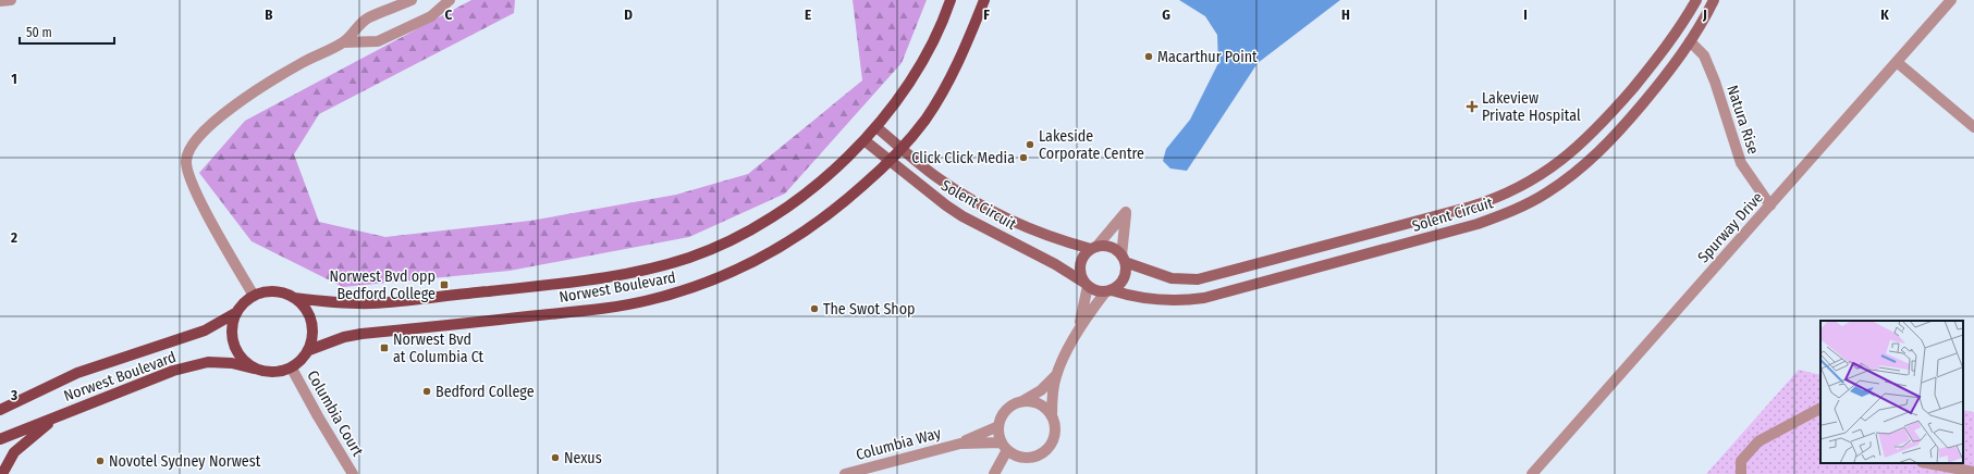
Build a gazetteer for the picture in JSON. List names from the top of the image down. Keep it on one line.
{"streets":{"main road":["Norwest Boulevard"],"street":["Natura Rise","Solent Circuit","Spurway Drive","Columbia Court","Columbia Way"]},"crossings":[["Natura Rise","Solent Circuit"],["Natura Rise","Spurway Drive"],["Solent Circuit","Norwest Boulevard"],["Norwest Boulevard","Columbia Court"]],"places":{"other":["Macarthur Point","Lakeside Corporate Centre","Click Click Media","The Swot Shop","Bedford College","Nexus","Novotel Sydney Norwest"],"health":["Lakeview Private Hospital"],"transit":["Norwest Bvd opp Bedford College","Norwest Bvd at Columbia Ct"]},"scale_bar":"50 m","grid":{"columns":["B","C","D","E","F","G","H","I","J","K"],"rows":["1","2","3"]}}
